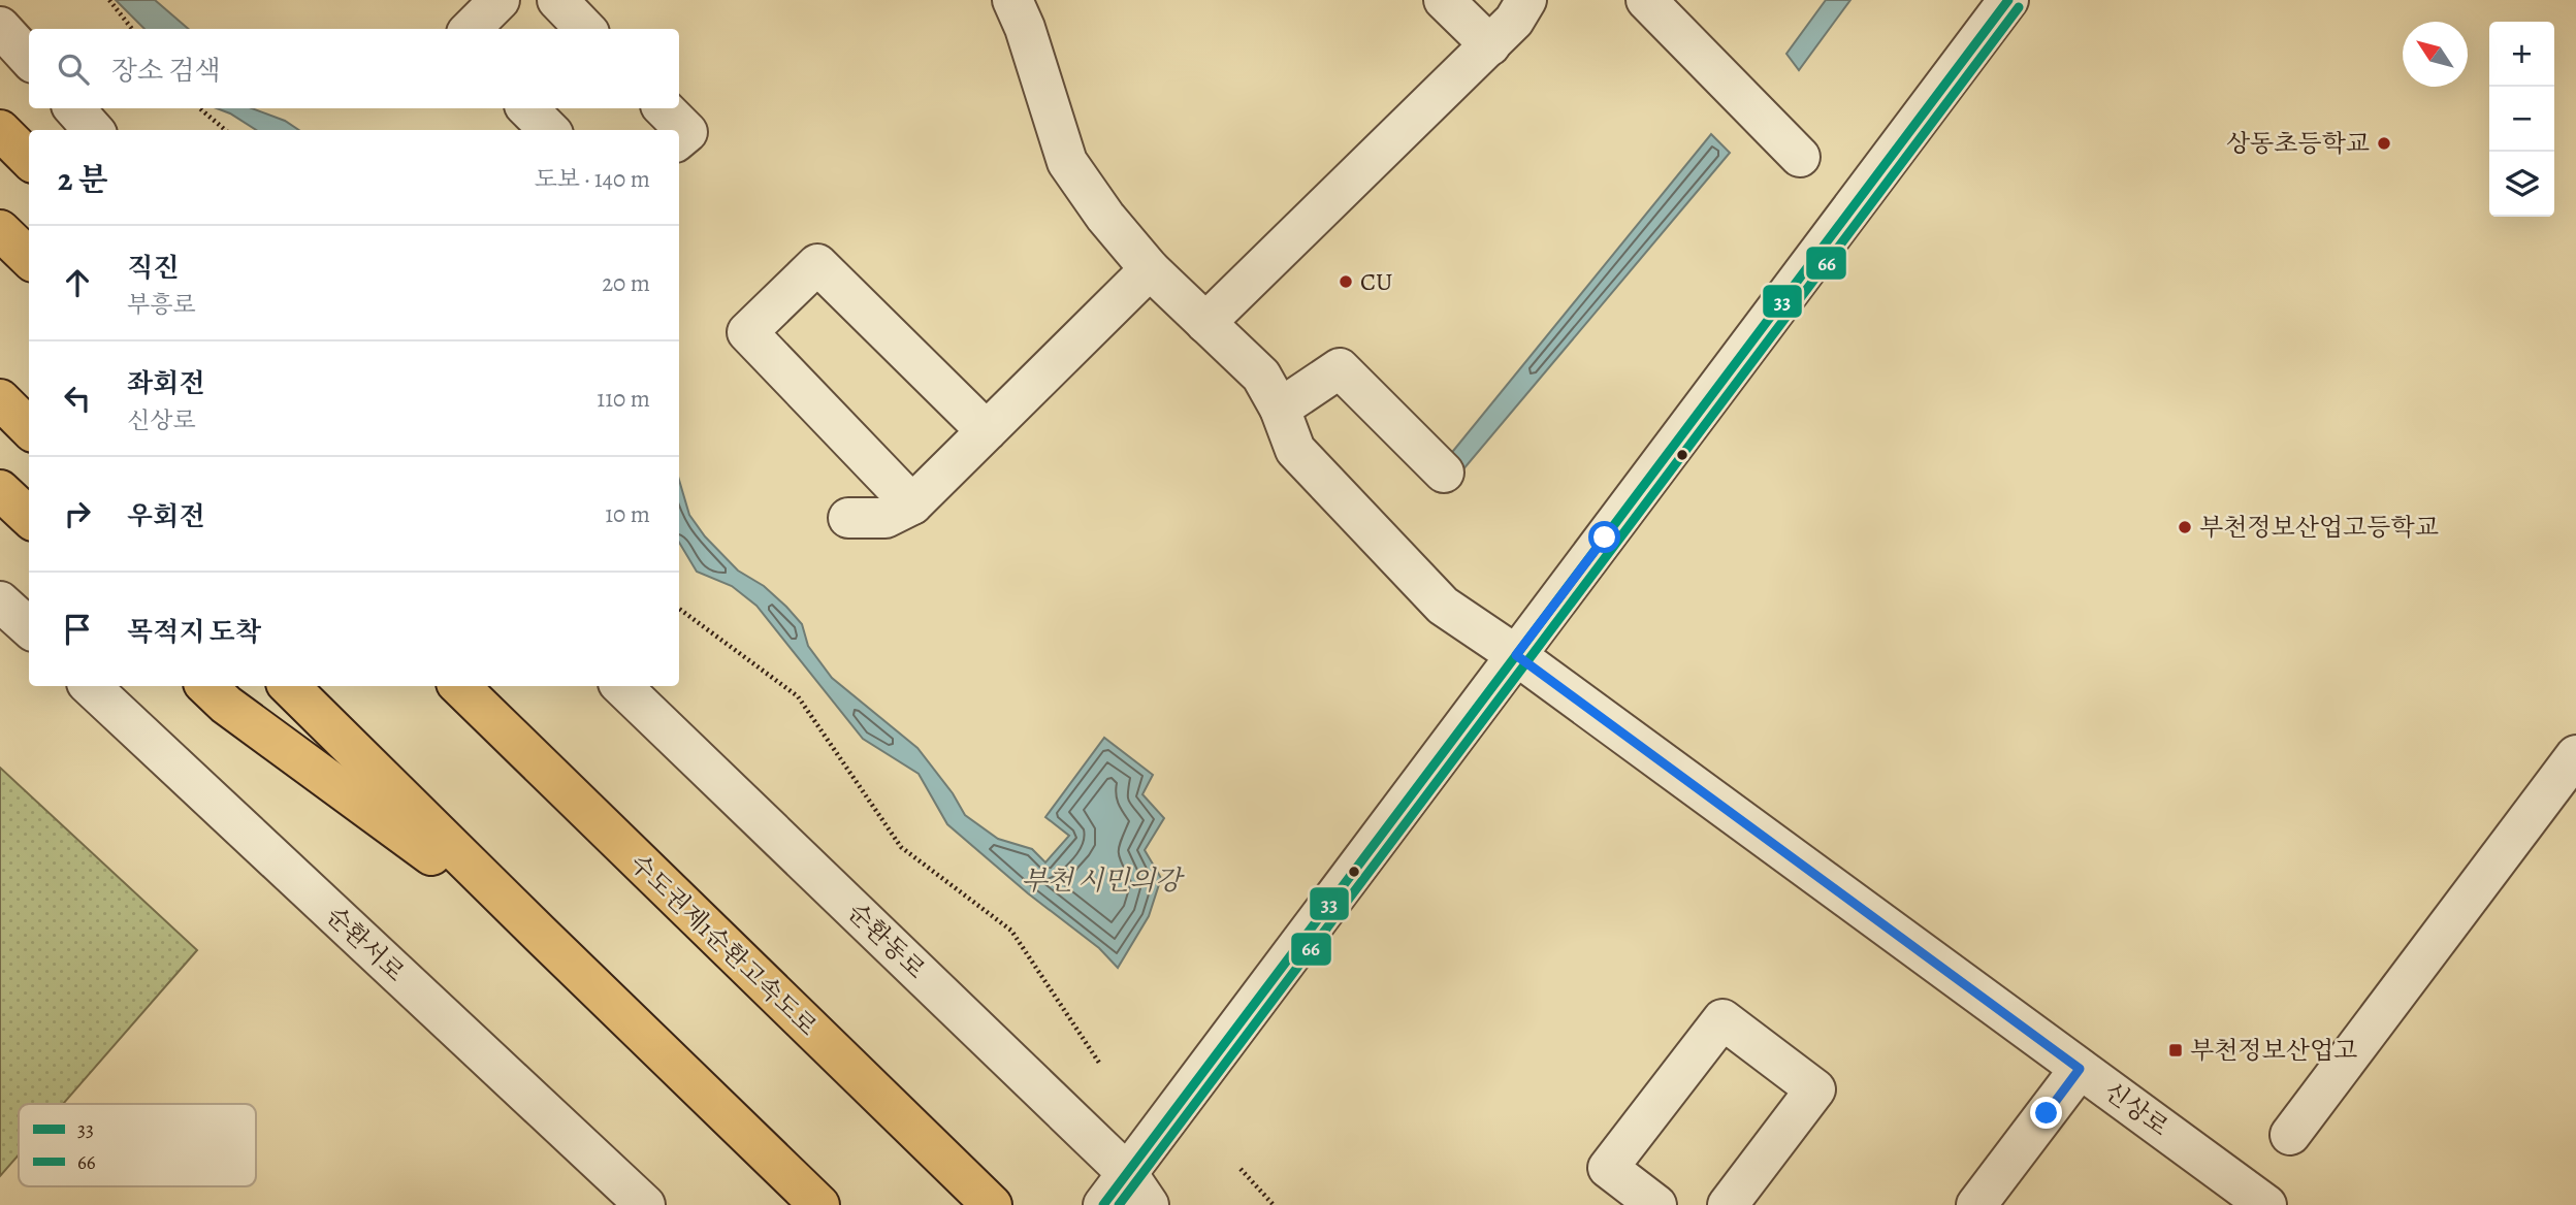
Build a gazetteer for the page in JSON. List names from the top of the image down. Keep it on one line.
{"streets":{"highway":["수도권제1순환고속도로"],"street":["순환동로","순환서로","신상로"]},"water":["부천 시민의강"],"places":{"other":["상동초등학교","CU","부천정보산업고등학교"],"transit":["부천정보산업고"]},"lines":["transit line 33","transit line 66"],"legend":["33","66"],"north":"top left","page":{"map_buttons":["+","−"],"search":"장소 검색","heading":["2 분","도보 · 140 m"],"list":[["직진","부흥로","20 m"],["좌회전","신상로","110 m"],["우회전","10 m"],"목적지 도착"]}}
